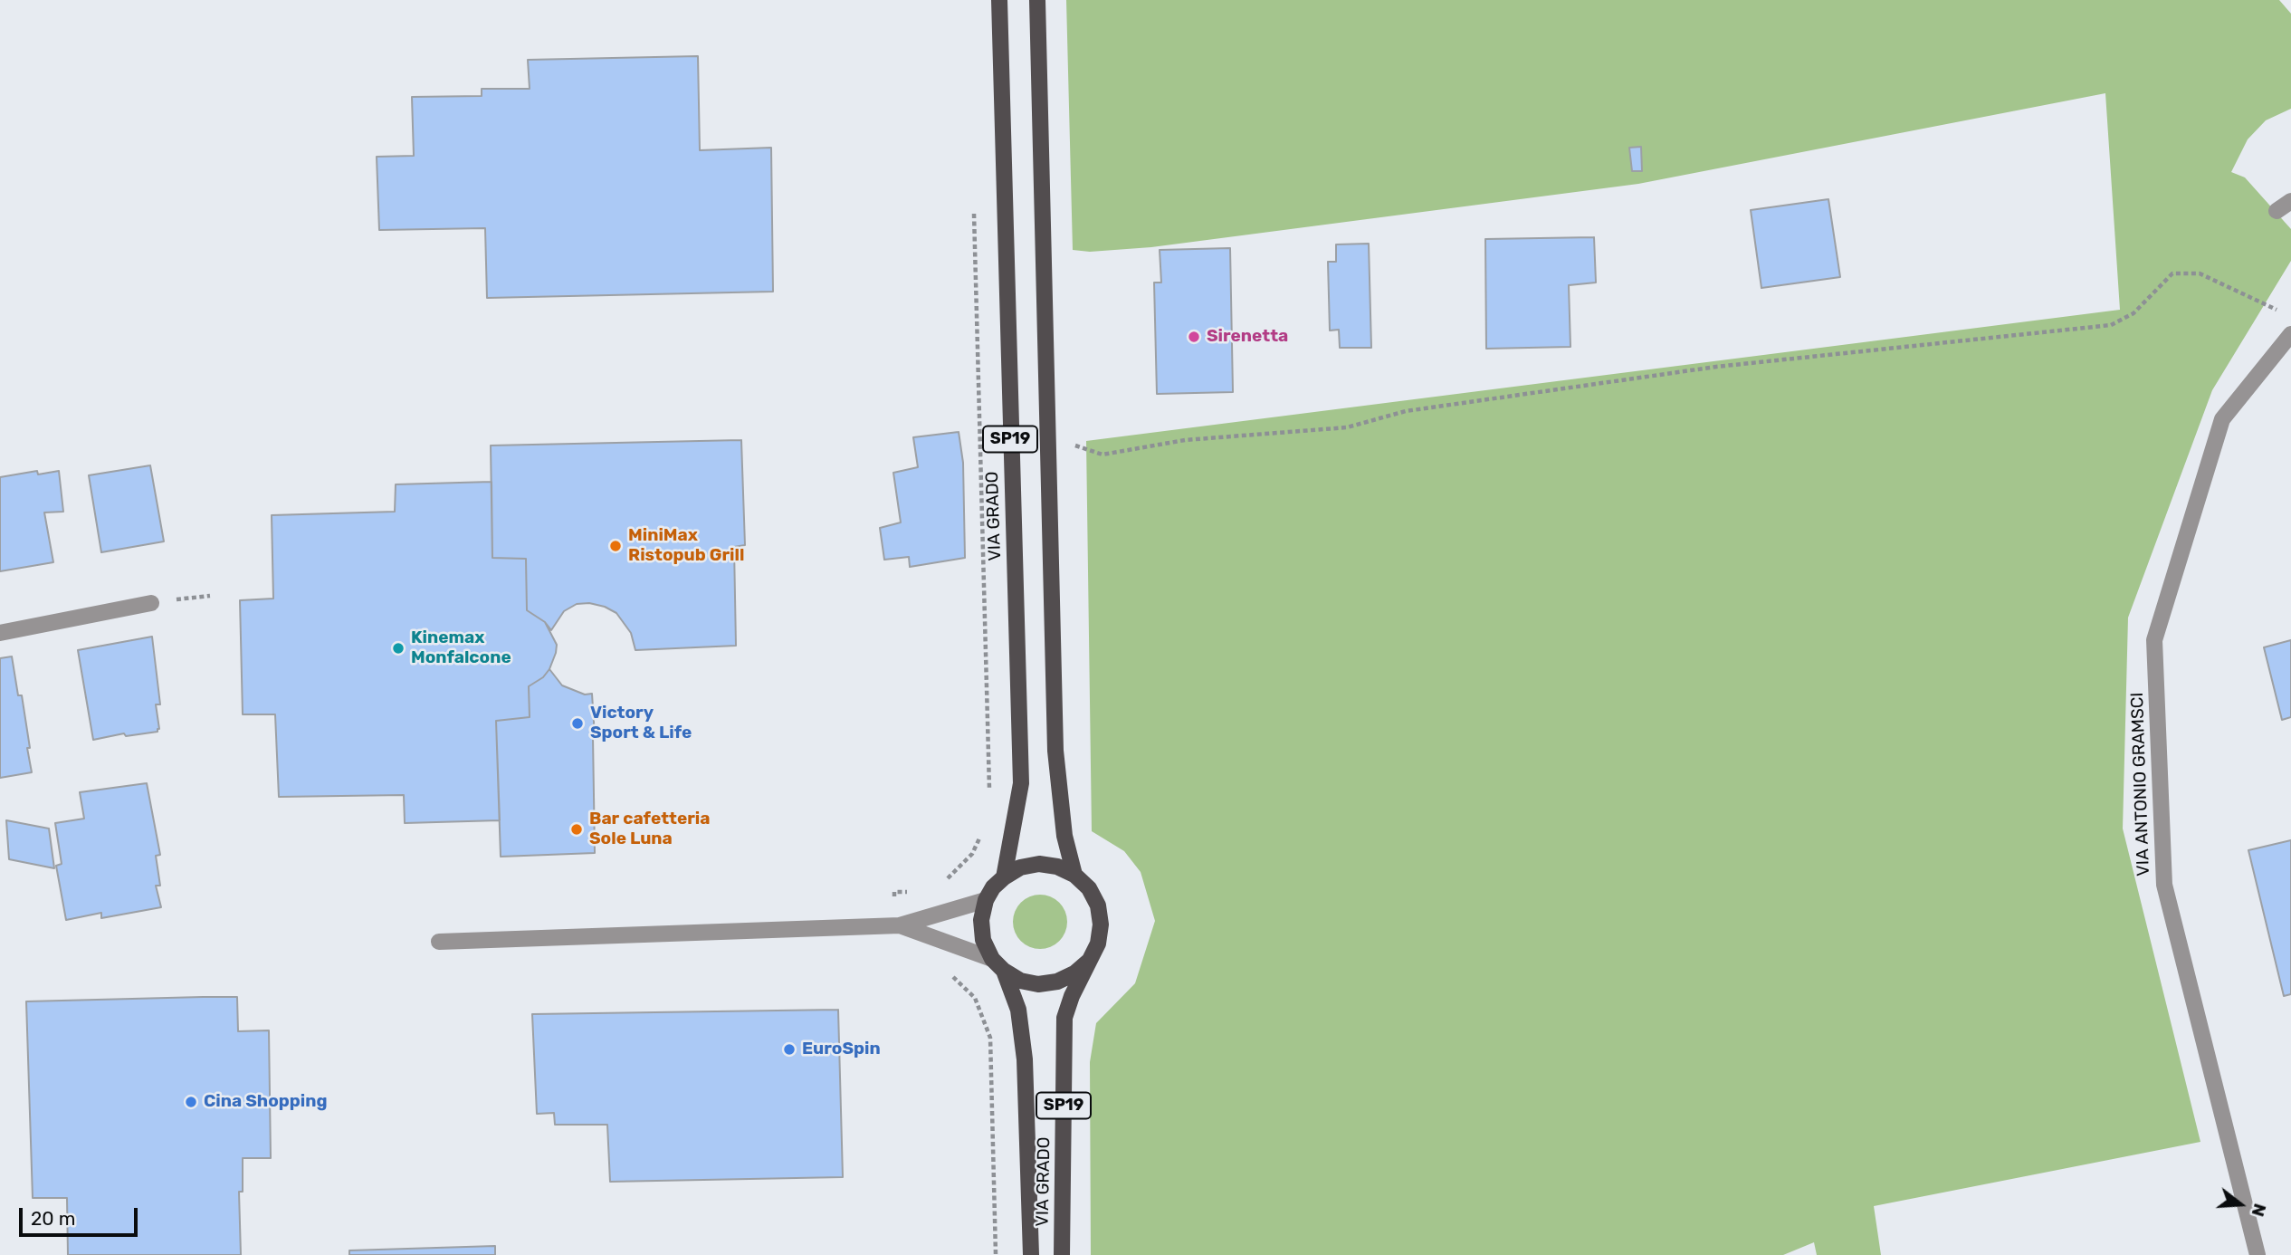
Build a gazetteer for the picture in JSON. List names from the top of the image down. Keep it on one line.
{"streets":{"main road":["SP19","VIA GRADO"],"street":["VIA ANTONIO GRAMSCI"]},"places":["Sirenetta","MiniMax Ristopub Grill","Kinemax Monfalcone","Victory Sport & Life","Bar cafetteria Sole Luna","EuroSpin","Cina Shopping"],"scale_bar":"20 m","north":"right"}
